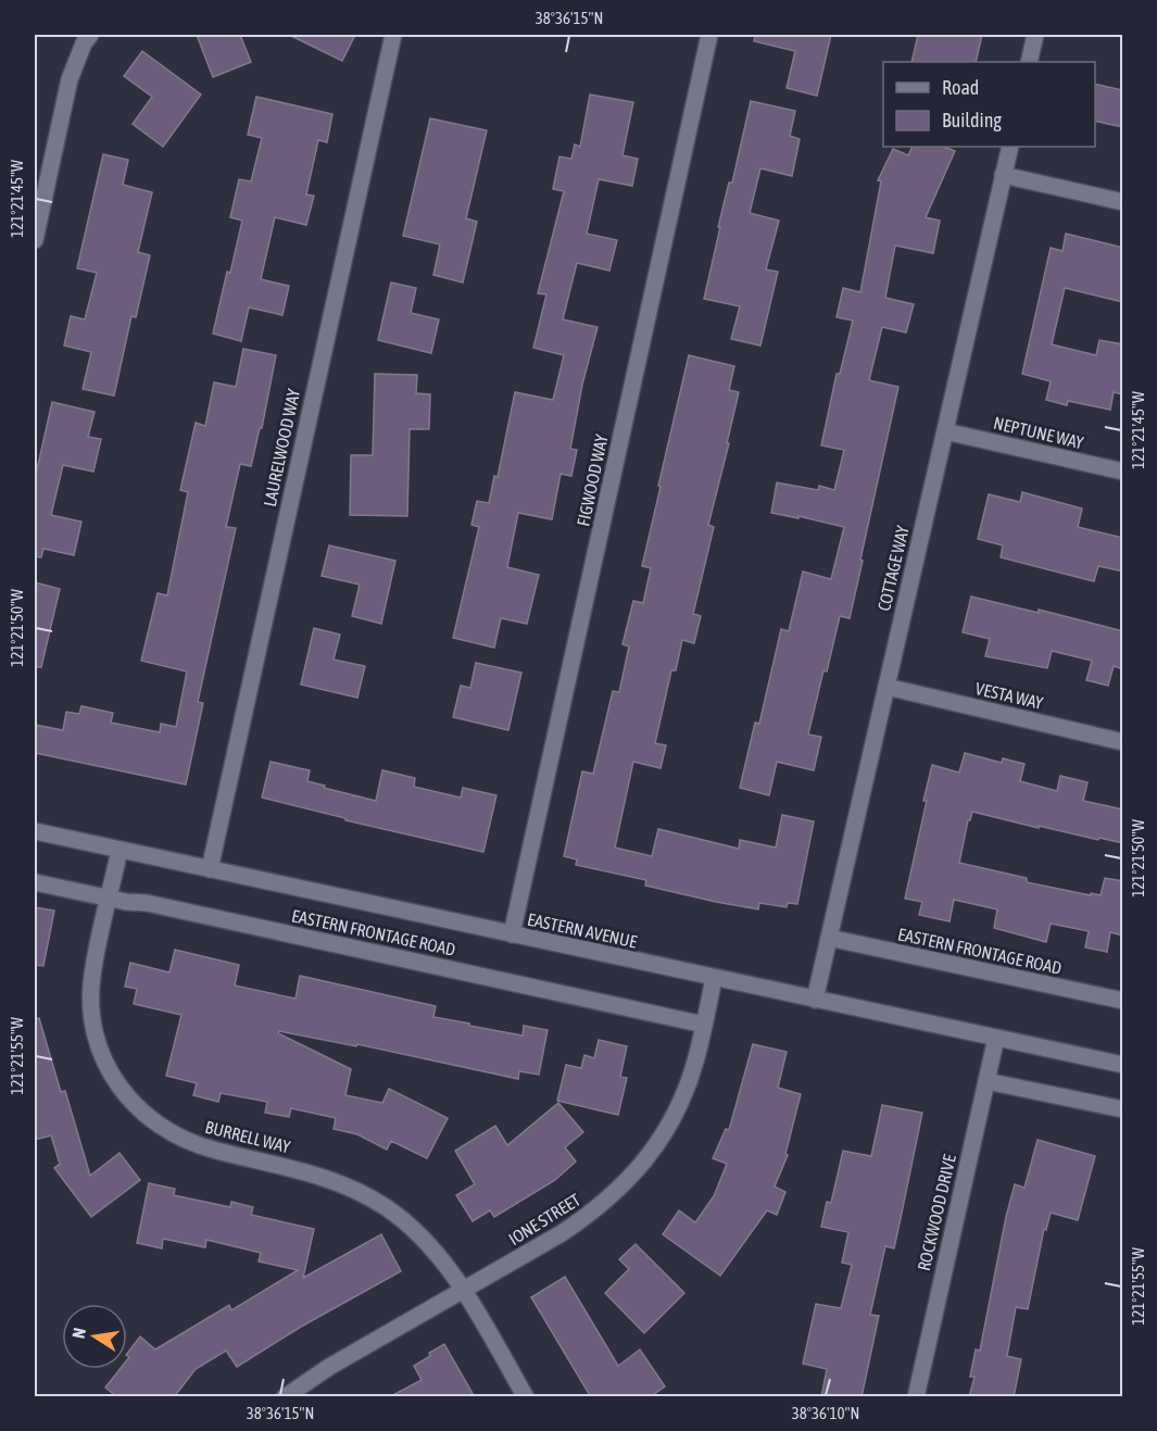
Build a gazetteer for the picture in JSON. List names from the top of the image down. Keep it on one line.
{"streets":{"street":["NEPTUNE WAY","LAURELWOOD WAY","FIGWOOD WAY","COTTAGE WAY","VESTA WAY","EASTERN AVENUE","EASTERN FRONTAGE ROAD","BURRELL WAY","ROCKWOOD DRIVE","IONE STREET"]},"crossings":[["NEPTUNE WAY","COTTAGE WAY"],["LAURELWOOD WAY","EASTERN AVENUE"],["FIGWOOD WAY","EASTERN AVENUE"],["COTTAGE WAY","VESTA WAY"],["COTTAGE WAY","EASTERN AVENUE"],["COTTAGE WAY","EASTERN FRONTAGE ROAD"],["EASTERN AVENUE","BURRELL WAY"],["EASTERN AVENUE","ROCKWOOD DRIVE"],["EASTERN AVENUE","IONE STREET"],["EASTERN FRONTAGE ROAD","BURRELL WAY"],["EASTERN FRONTAGE ROAD","IONE STREET"],["BURRELL WAY","IONE STREET"]],"legend":["Road","Building"],"north":"left","coordinates":["38°36'15\"N","121°21'45\"W","121°21'50\"W","121°21'55\"W","38°36'10\"N"]}
